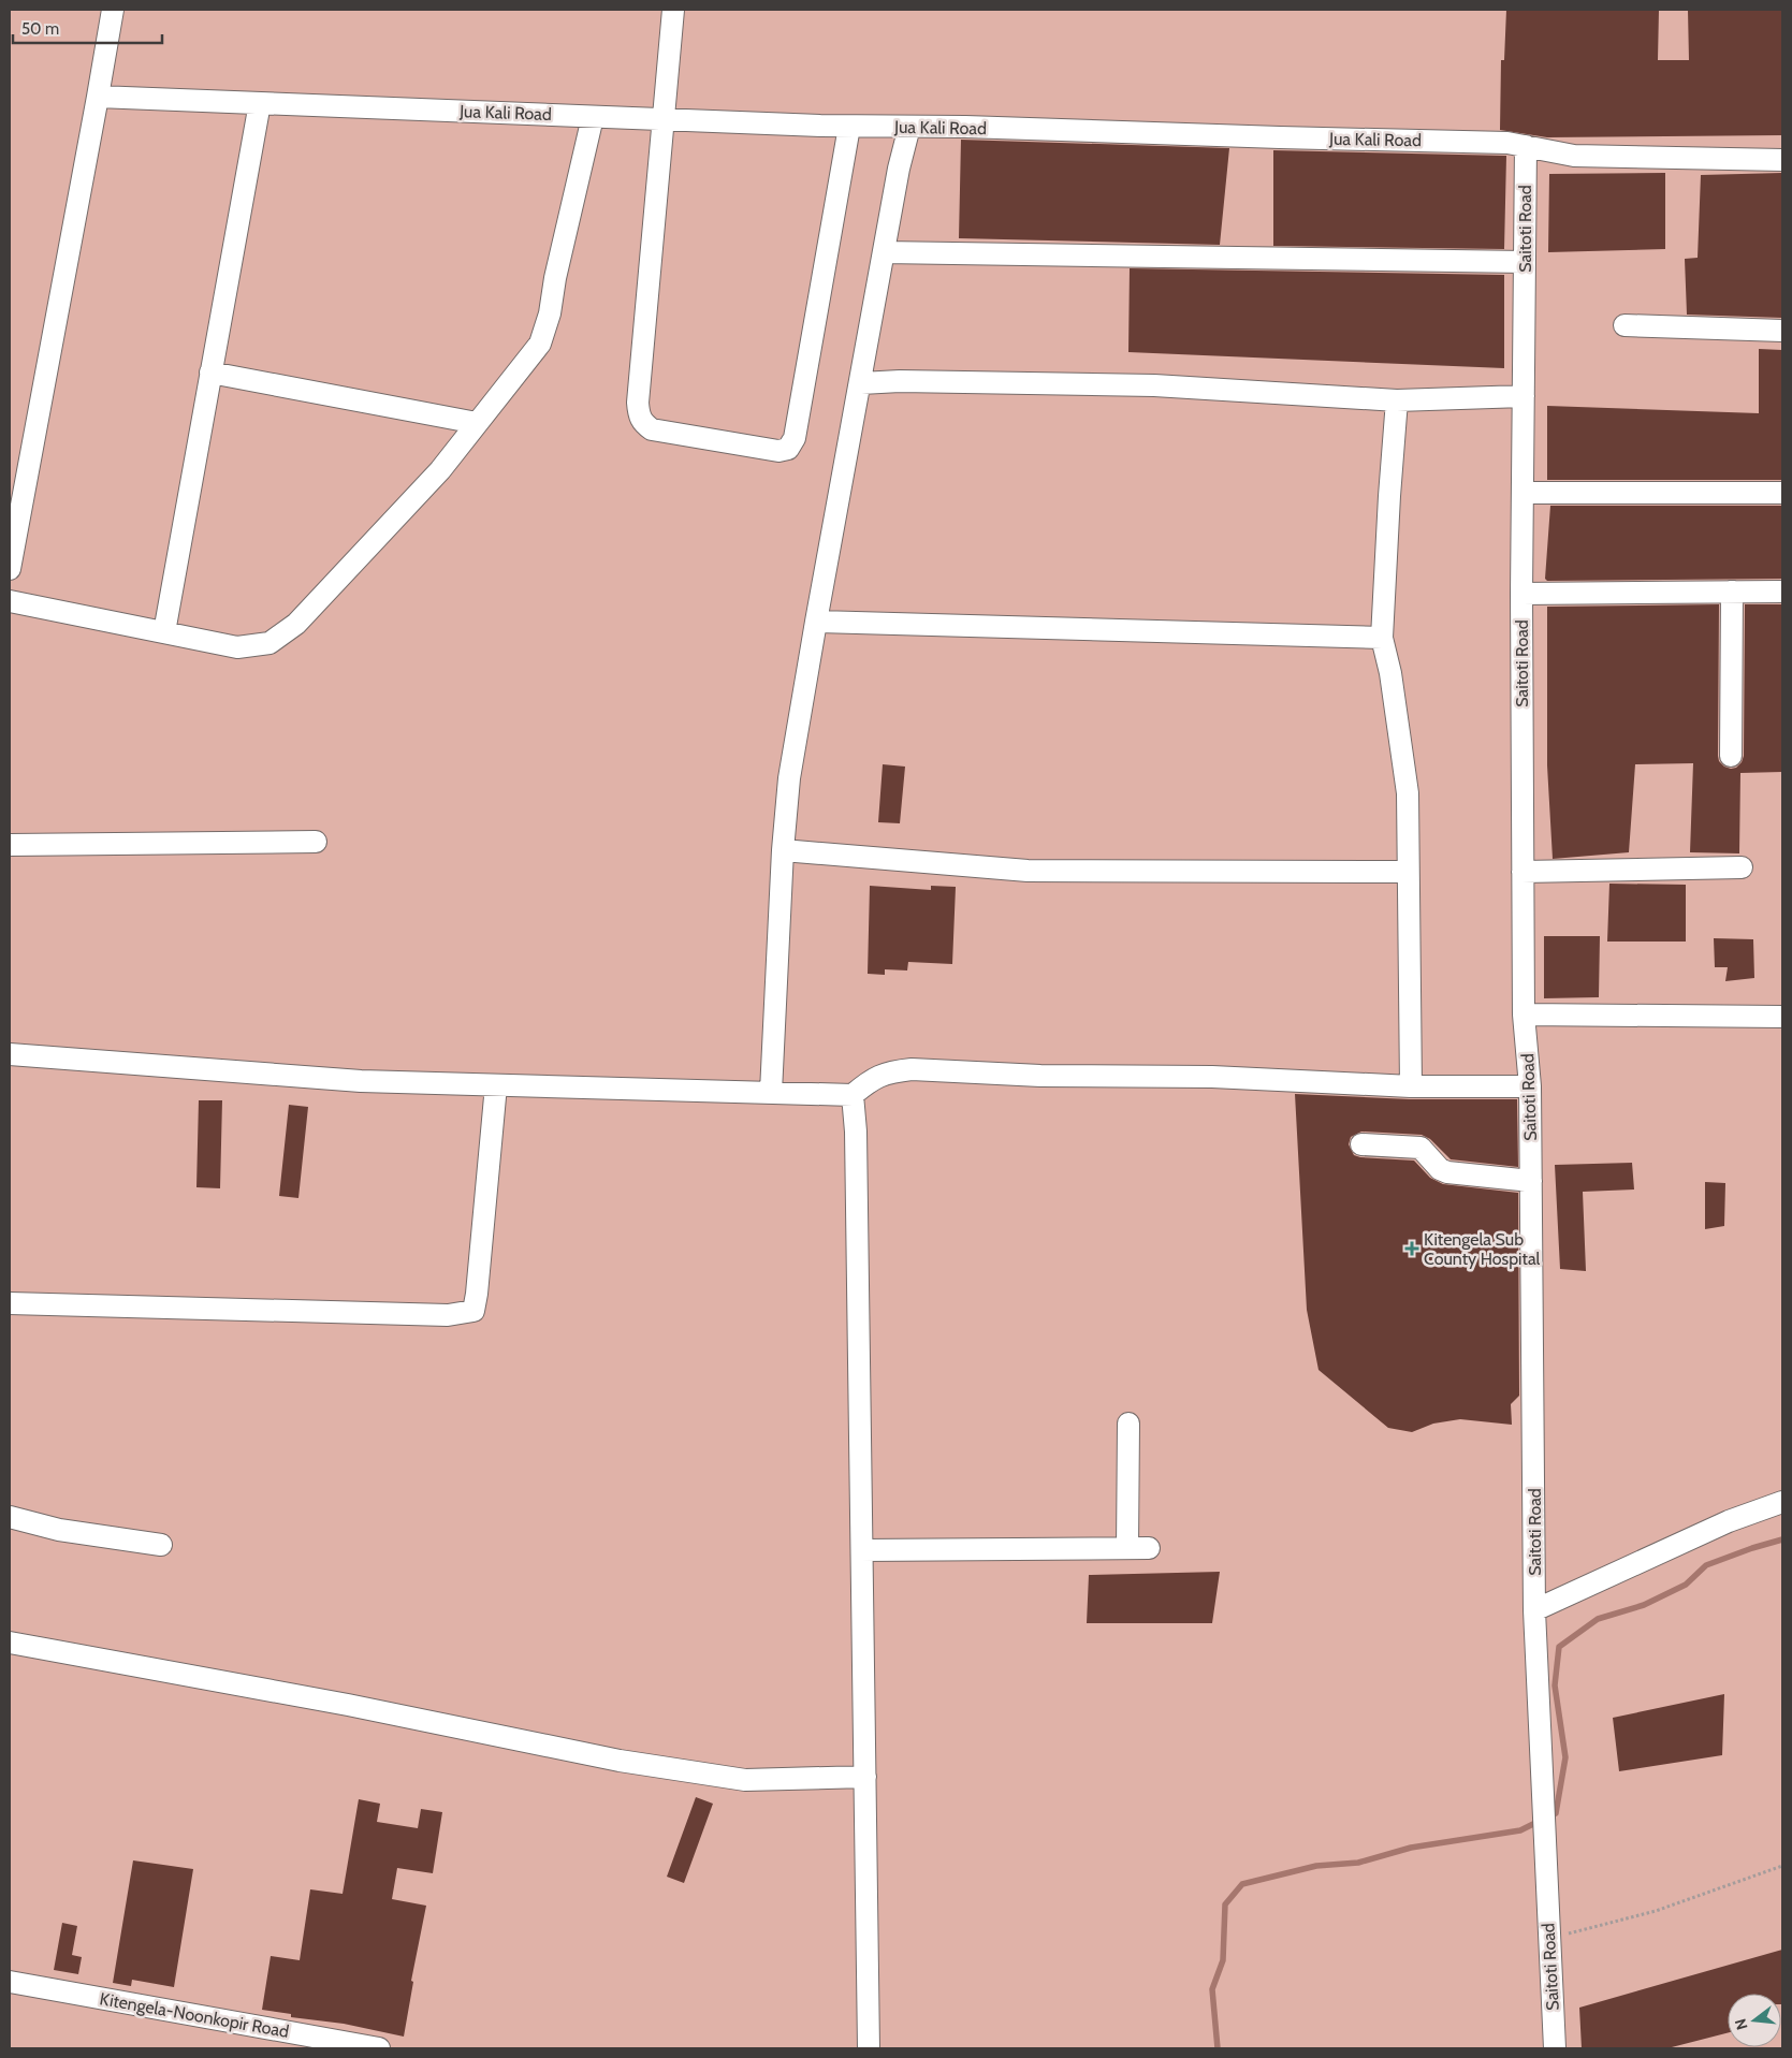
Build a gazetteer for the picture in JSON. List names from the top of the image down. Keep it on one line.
{"streets":{"street":["Jua Kali Road","Saitoti Road","Kitengela-Noonkopir Road"]},"crossings":[["Jua Kali Road","Saitoti Road"]],"places":{"health":["Kitengela Sub County Hospital"]},"scale_bar":"50 m","north":"left"}
